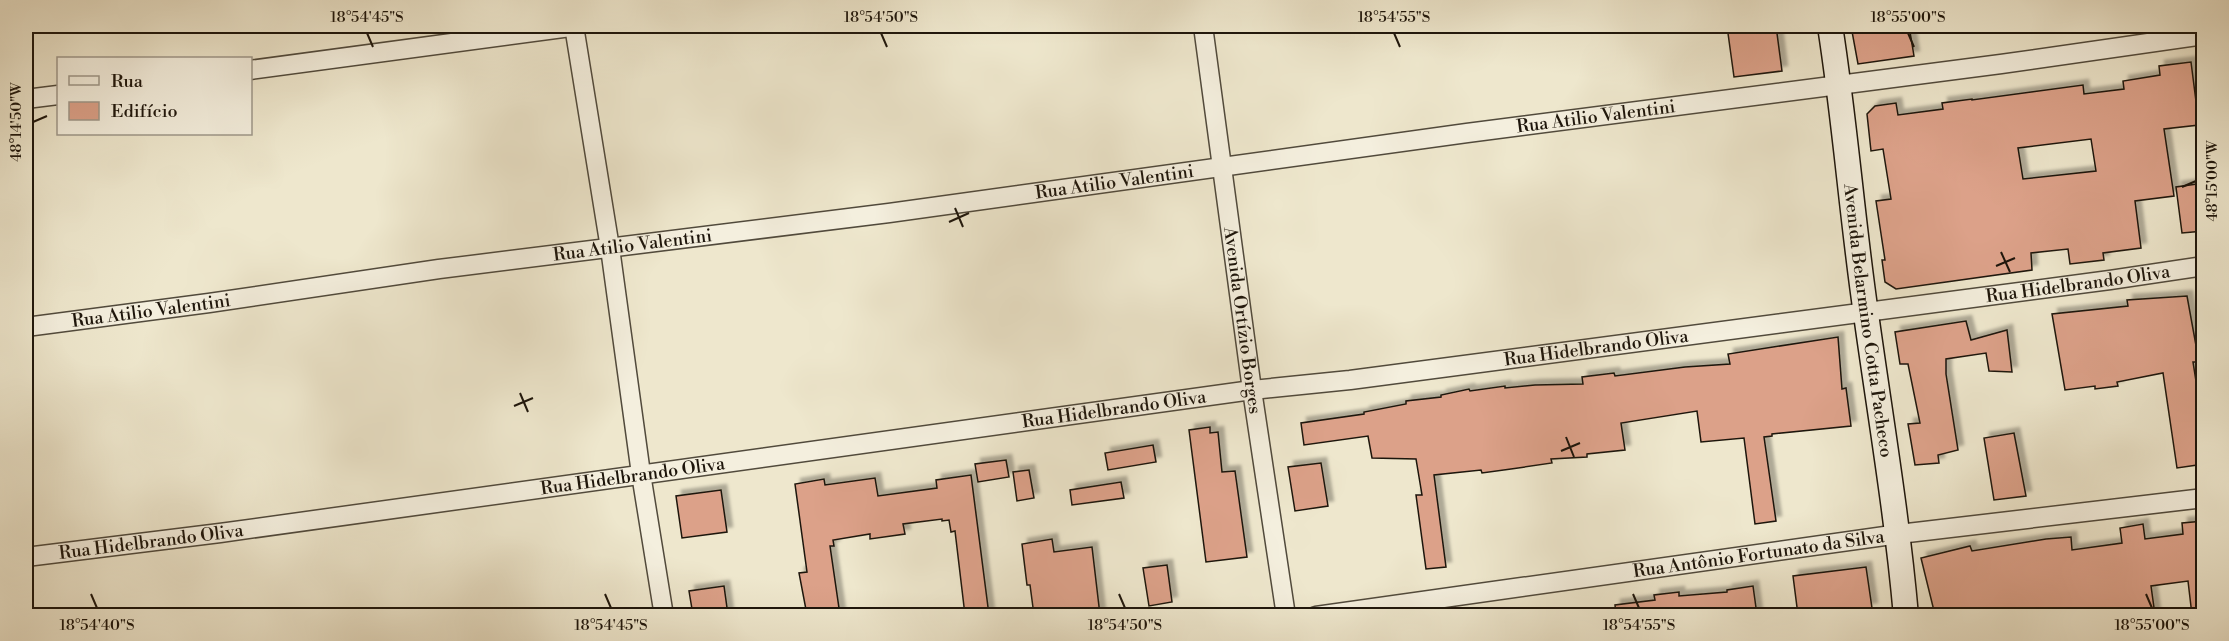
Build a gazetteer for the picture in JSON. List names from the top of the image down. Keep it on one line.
{"streets":{"street":["Rua Atilio Valentini","Rua Hidelbrando Oliva","Avenida Belarmino Cotta Pacheco","Avenida Ortízio Borges","Rua Antônio Fortunato da Silva"]},"crossings":[["Rua Atilio Valentini","Avenida Belarmino Cotta Pacheco"],["Rua Atilio Valentini","Avenida Ortízio Borges"],["Rua Hidelbrando Oliva","Avenida Belarmino Cotta Pacheco"],["Rua Hidelbrando Oliva","Avenida Ortízio Borges"],["Avenida Belarmino Cotta Pacheco","Rua Antônio Fortunato da Silva"]],"legend":["Rua","Edifício"],"coordinates":["18°54'45\"S","18°54'50\"S","18°54'55\"S","18°55'00\"S","48°14'50\"W","48°15'00\"W","18°54'40\"S"]}
